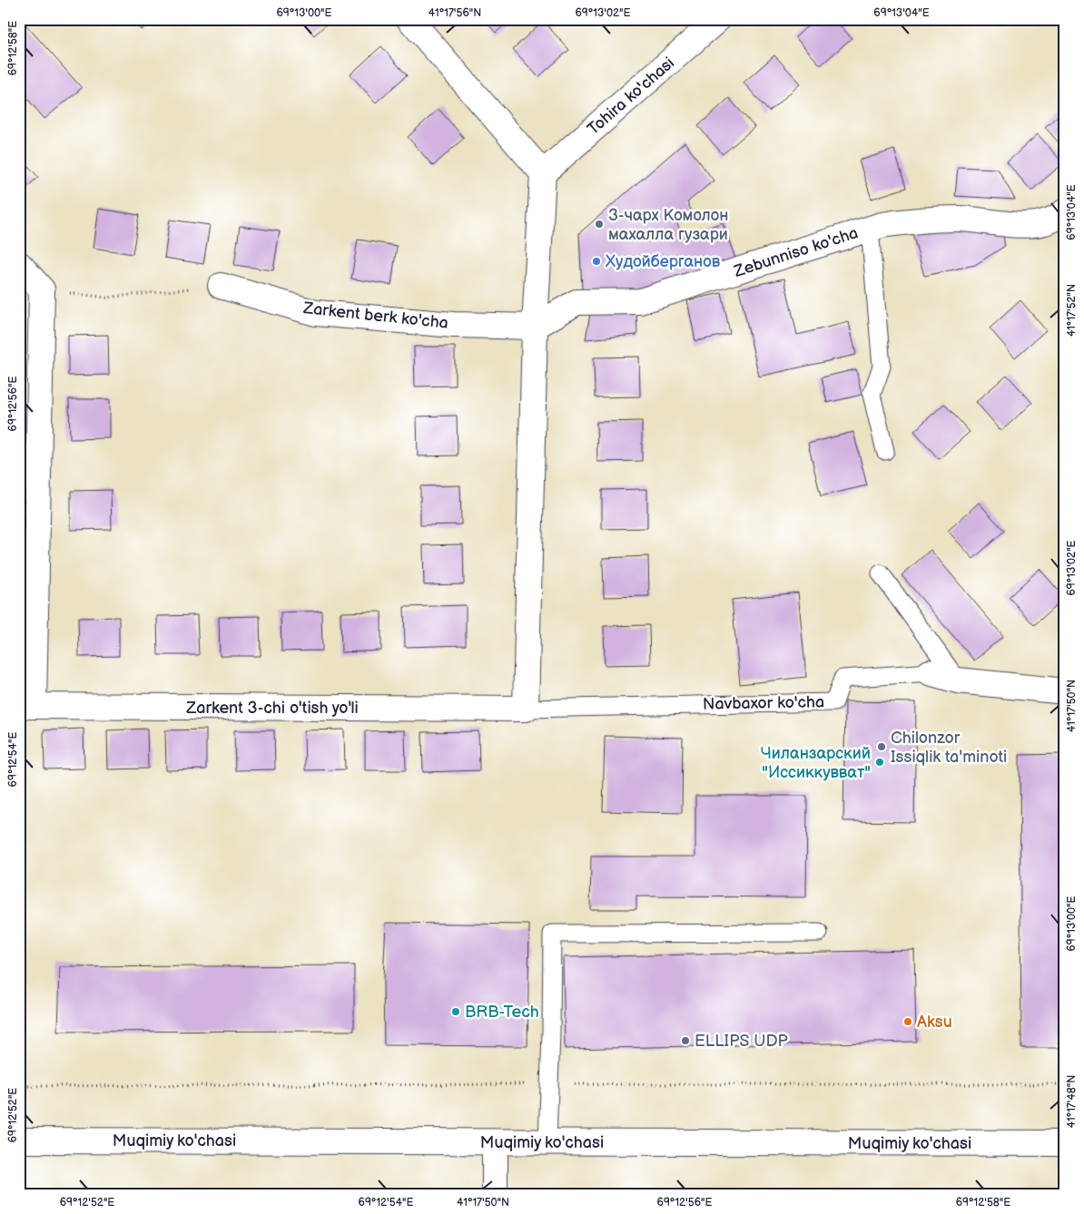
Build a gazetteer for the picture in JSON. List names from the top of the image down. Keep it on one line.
{"streets":{"street":["Tohira ko'chasi","Zebunniso ko'cha","Zarkent berk ko'cha","Navbaxor ko'cha","Zarkent 3-chi o'tish yo'li","Muqimiy ko'chasi"]},"crossings":[["Zebunniso ko'cha","Zarkent berk ko'cha"],["Navbaxor ko'cha","Zarkent 3-chi o'tish yo'li"]],"places":["3-чарх Комолон махалла гузари","Худойберганов","Chilonzor Issiqlik ta'minoti","Чиланзарский \"Иссиккувват\"","BRB-Tech","Aksu","ELLIPS UDP"],"coordinates":["69°13'00\"E","41°17'56\"N","69°13'02\"E","69°13'04\"E","69°12'58\"E","41°17'52\"N","69°12'56\"E","41°17'50\"N","69°12'54\"E","41°17'48\"N","69°12'52\"E"]}
